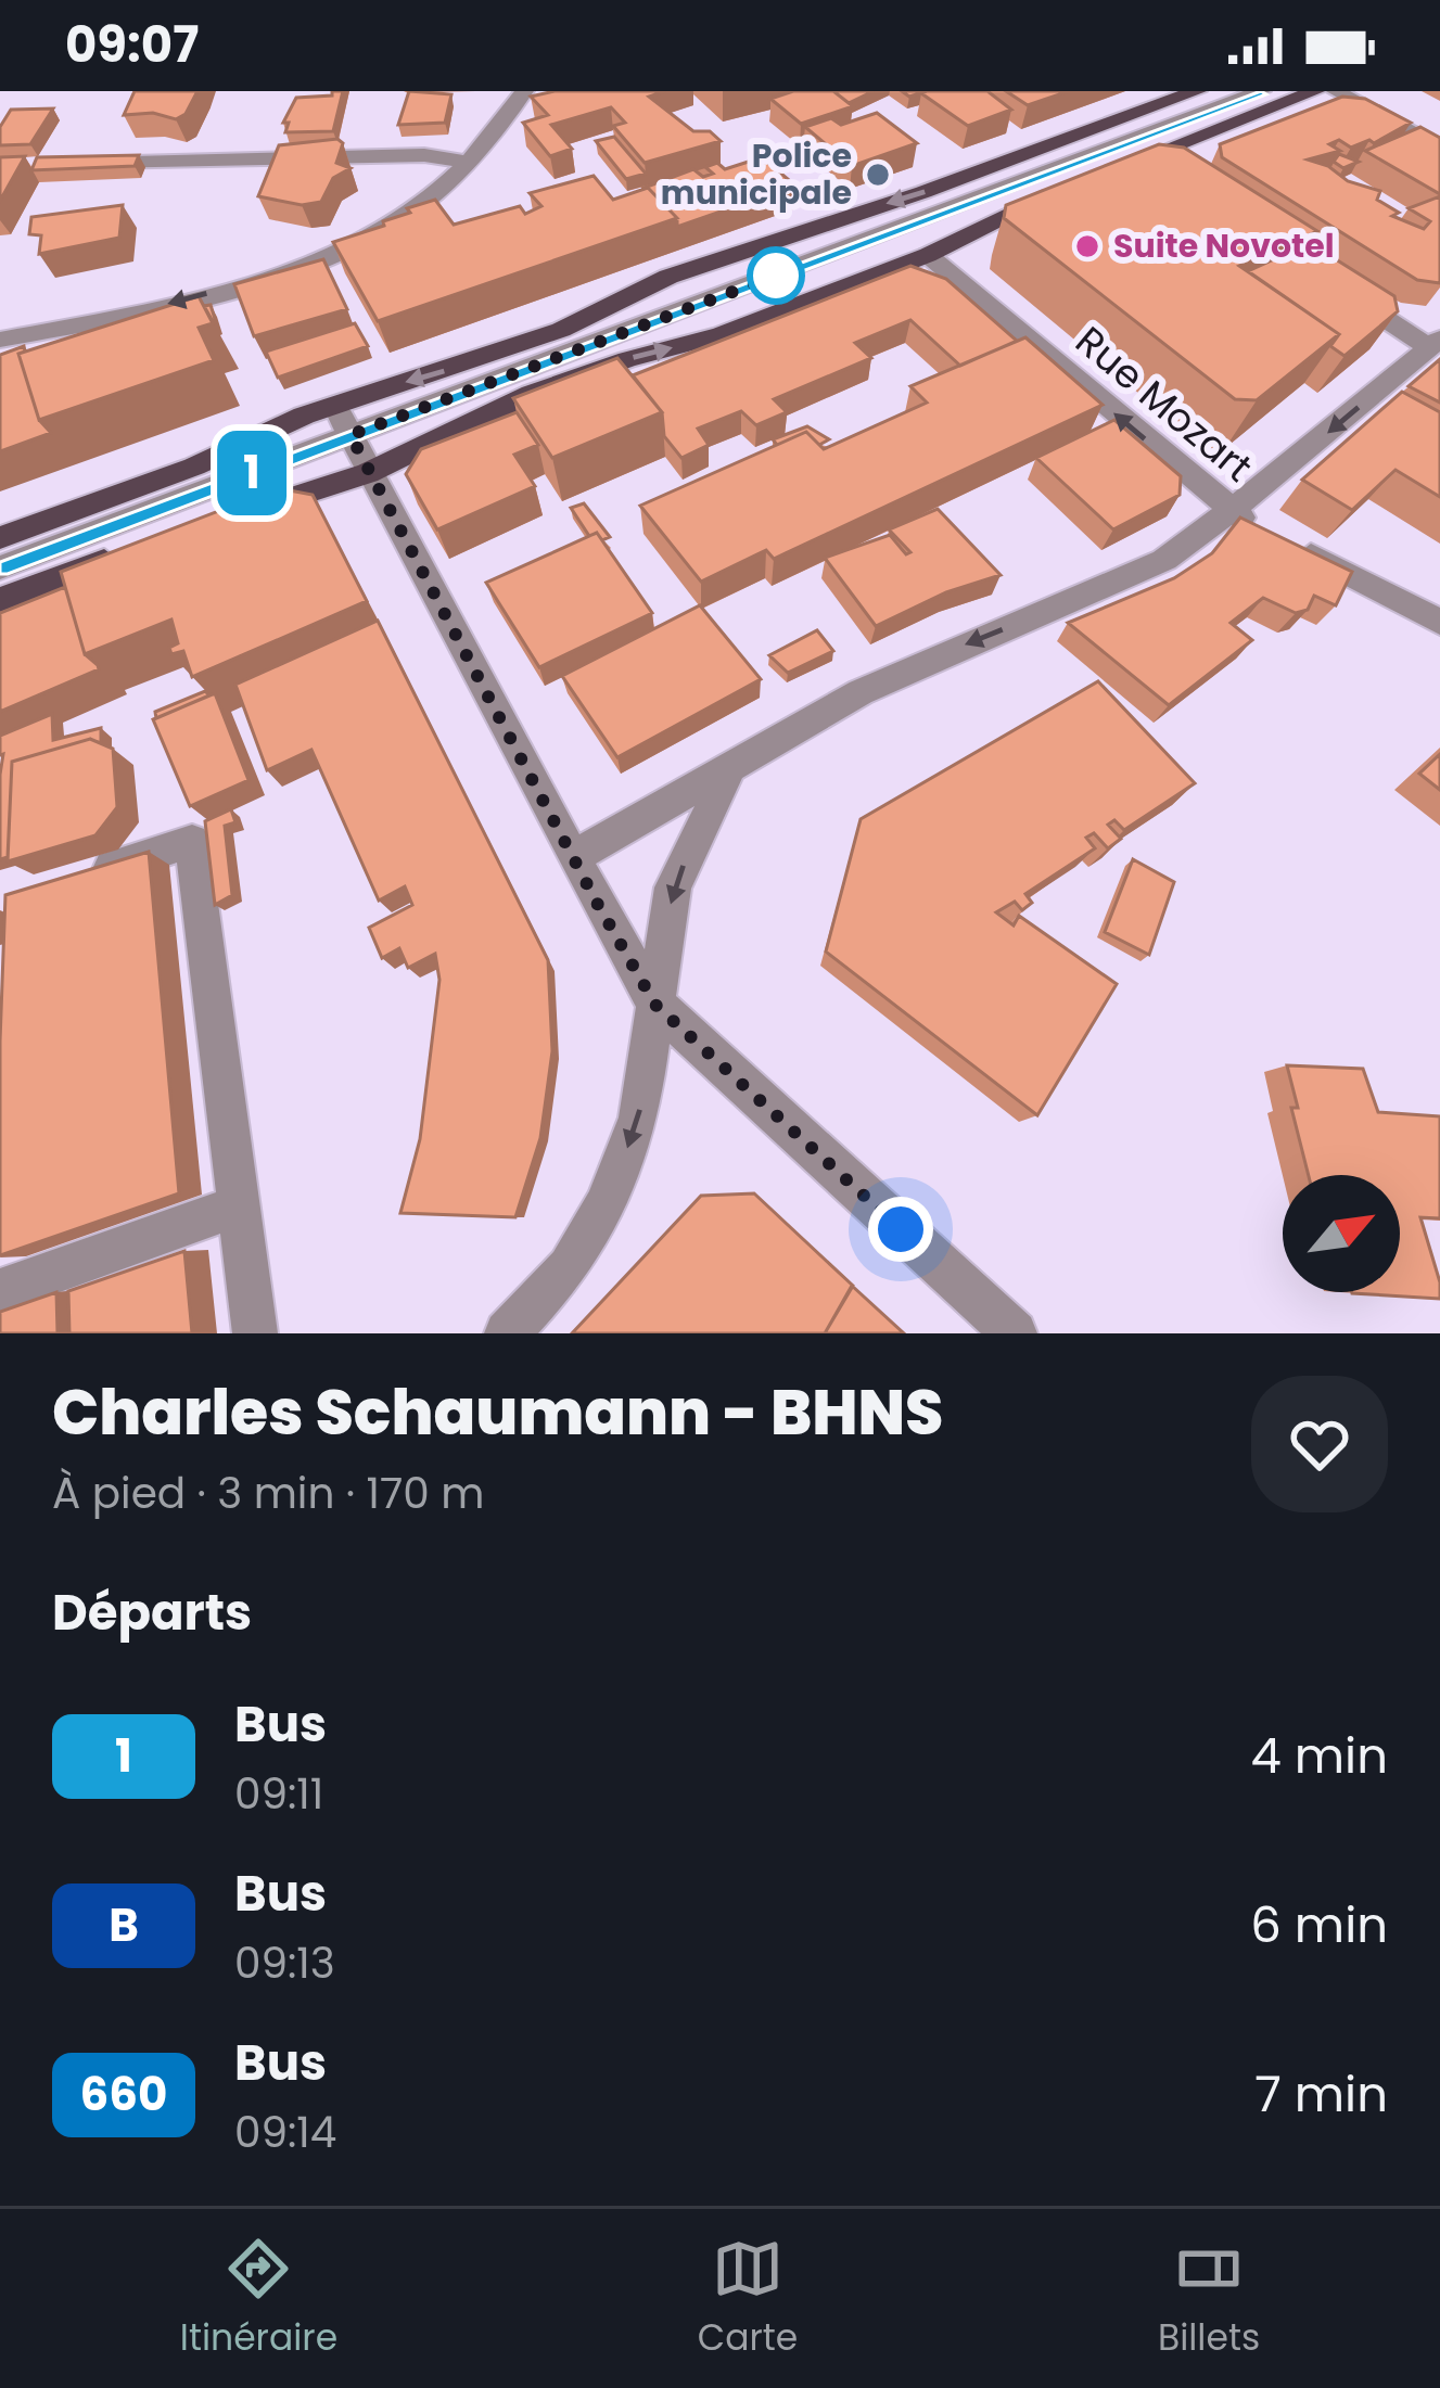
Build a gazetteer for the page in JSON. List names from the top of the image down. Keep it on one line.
{"streets":{"street":["Rue Mozart"]},"one_way":["Rue Mozart"],"places":["Police municipale","Suite Novotel"],"lines":["bus line 1"],"north":"top right","page":{"status":"09:07","on_map":"1","heading":[["Charles Schaumann - BHNS","À pied · 3 min · 170 m"],"Départs"],"list":[{"mark":"1","name":"Bus","note":"09:11","value":"4 min"},{"mark":"B","name":"Bus","note":"09:13","value":"6 min"},{"mark":"660","name":"Bus","note":"09:14","value":"7 min"}],"tabs":["Itinéraire","Carte","Billets"]}}
